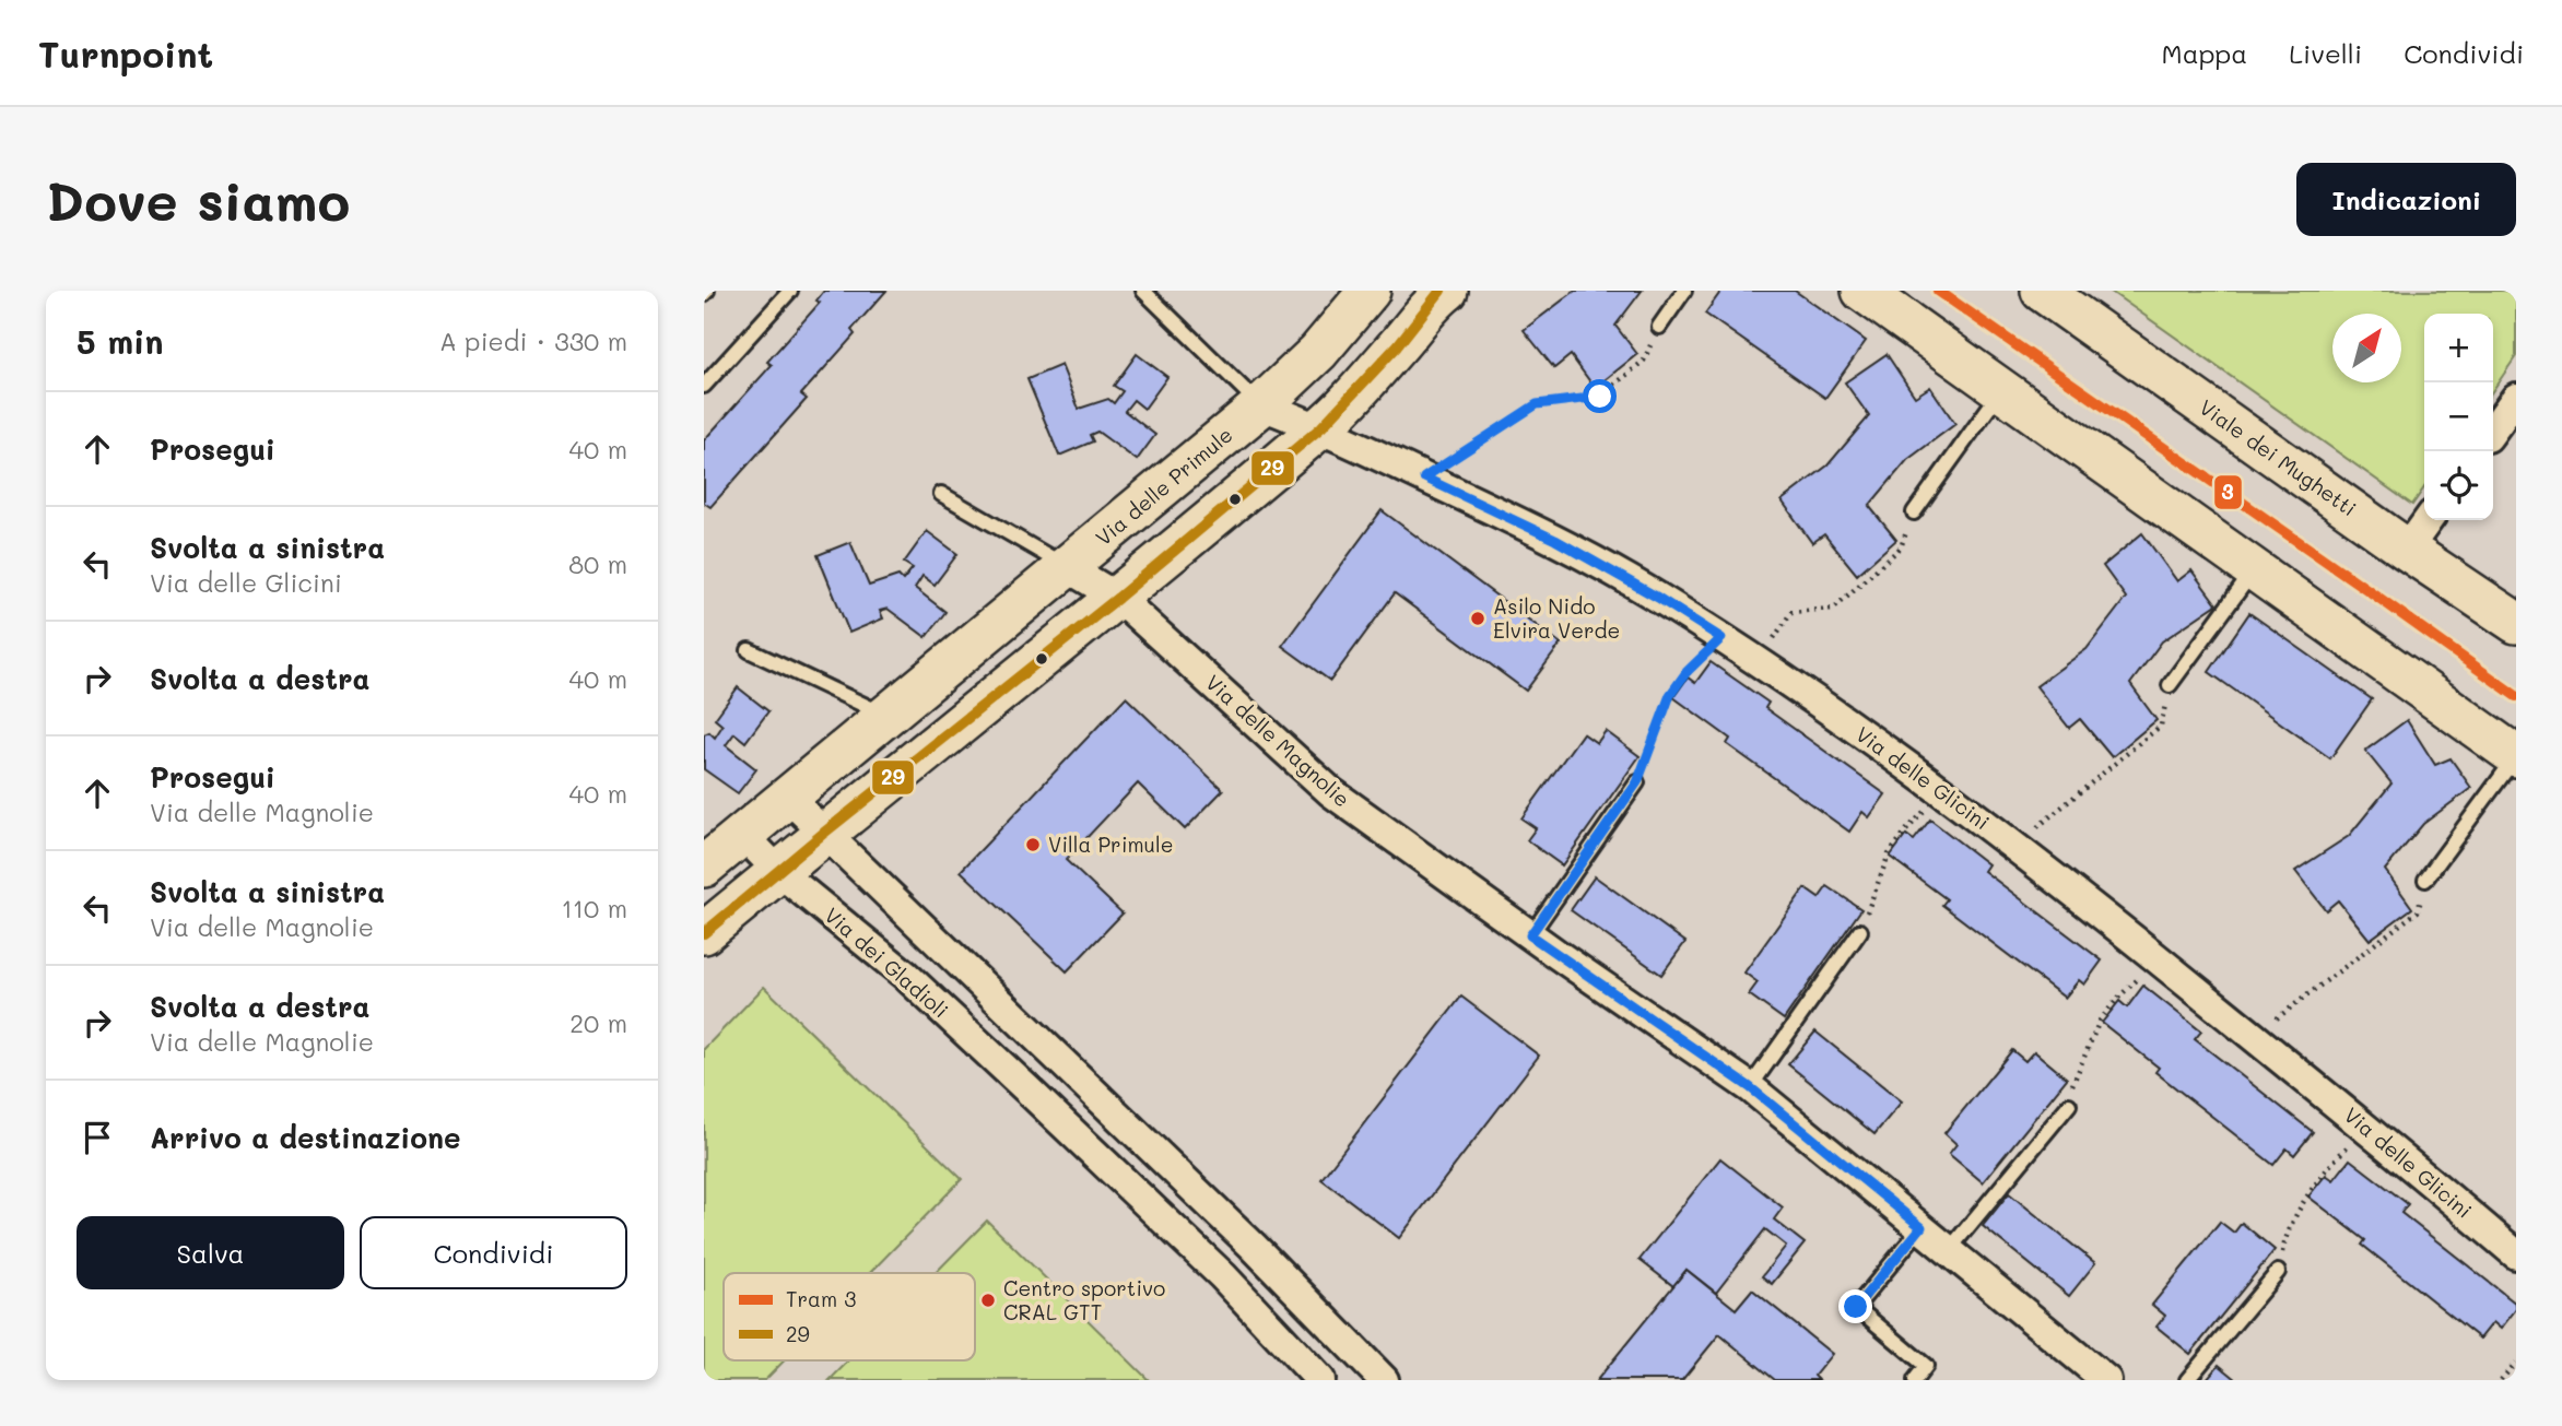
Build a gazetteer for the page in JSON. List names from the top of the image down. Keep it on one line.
{"streets":{"street":["Viale dei Mughetti","Via delle Primule","Via delle Magnolie","Via delle Glicini","Via dei Gladioli"]},"crossings":[["Via delle Primule","Via delle Magnolie"],["Via delle Primule","Via delle Glicini"],["Via delle Primule","Via dei Gladioli"]],"places":["Asilo Nido Elvira Verde","Villa Primule","Centro sportivo CRAL GTT"],"lines":["tram line 3","transit line 29"],"legend":["Tram 3","29"],"north":"top right","page":{"header":"Turnpoint","nav":["Mappa","Livelli","Condividi"],"buttons":["Indicazioni",["Salva","Condividi"]],"title":"Dove siamo","heading":["5 min","A piedi · 330 m"],"map_buttons":["+","−"],"list":[["Prosegui","40 m"],["Svolta a sinistra","Via delle Glicini","80 m"],["Svolta a destra","40 m"],["Prosegui","Via delle Magnolie","40 m"],["Svolta a sinistra","Via delle Magnolie","110 m"],["Svolta a destra","Via delle Magnolie","20 m"],"Arrivo a destinazione"]}}
